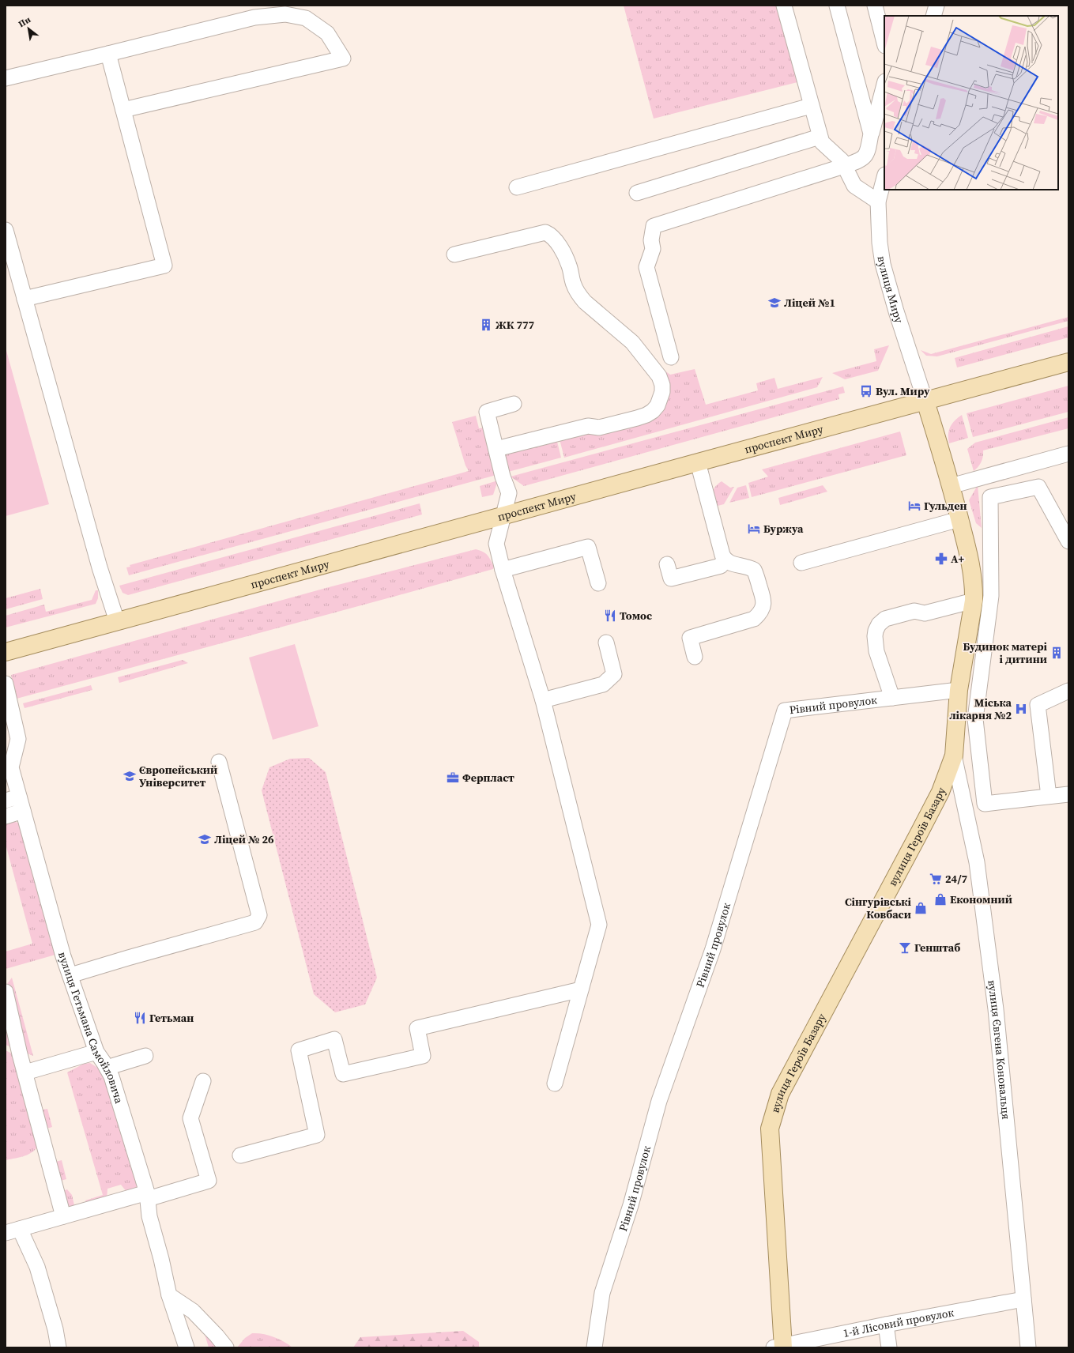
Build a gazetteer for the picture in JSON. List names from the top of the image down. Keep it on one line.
{"streets":{"main road":["проспект Миру","вулиця Героїв Базару"],"street":["вулиця Миру","Рівний провулок","вулиця Гетьмана Самойловича","вулиця Євгена Коновальця","1-й Лісовий провулок"]},"crossings":[["вулиця Миру","проспект Миру"],["вулиця Миру","вулиця Героїв Базару"],["проспект Миру","вулиця Героїв Базару"],["Рівний провулок","вулиця Героїв Базару"],["вулиця Героїв Базару","вулиця Євгена Коновальця"],["вулиця Героїв Базару","1-й Лісовий провулок"],["вулиця Євгена Коновальця","1-й Лісовий провулок"]],"places":{"school or university":["Ліцей №1","Європейський Університет","Ліцей № 26"],"building":["ЖК 777","Будинок матері і дитини"],"bus stop":["Вул. Миру"],"hotel":["Гульден","Буржуа"],"pharmacy":["A+"],"restaurant":["Томос","Гетьман"],"hospital":["Міська лікарня №2"],"office":["Ферпласт"],"supermarket":["24/7"],"shop":["Економний","Сінгурівські Ковбаси"],"bar":["Генштаб"]},"north":"top left"}
